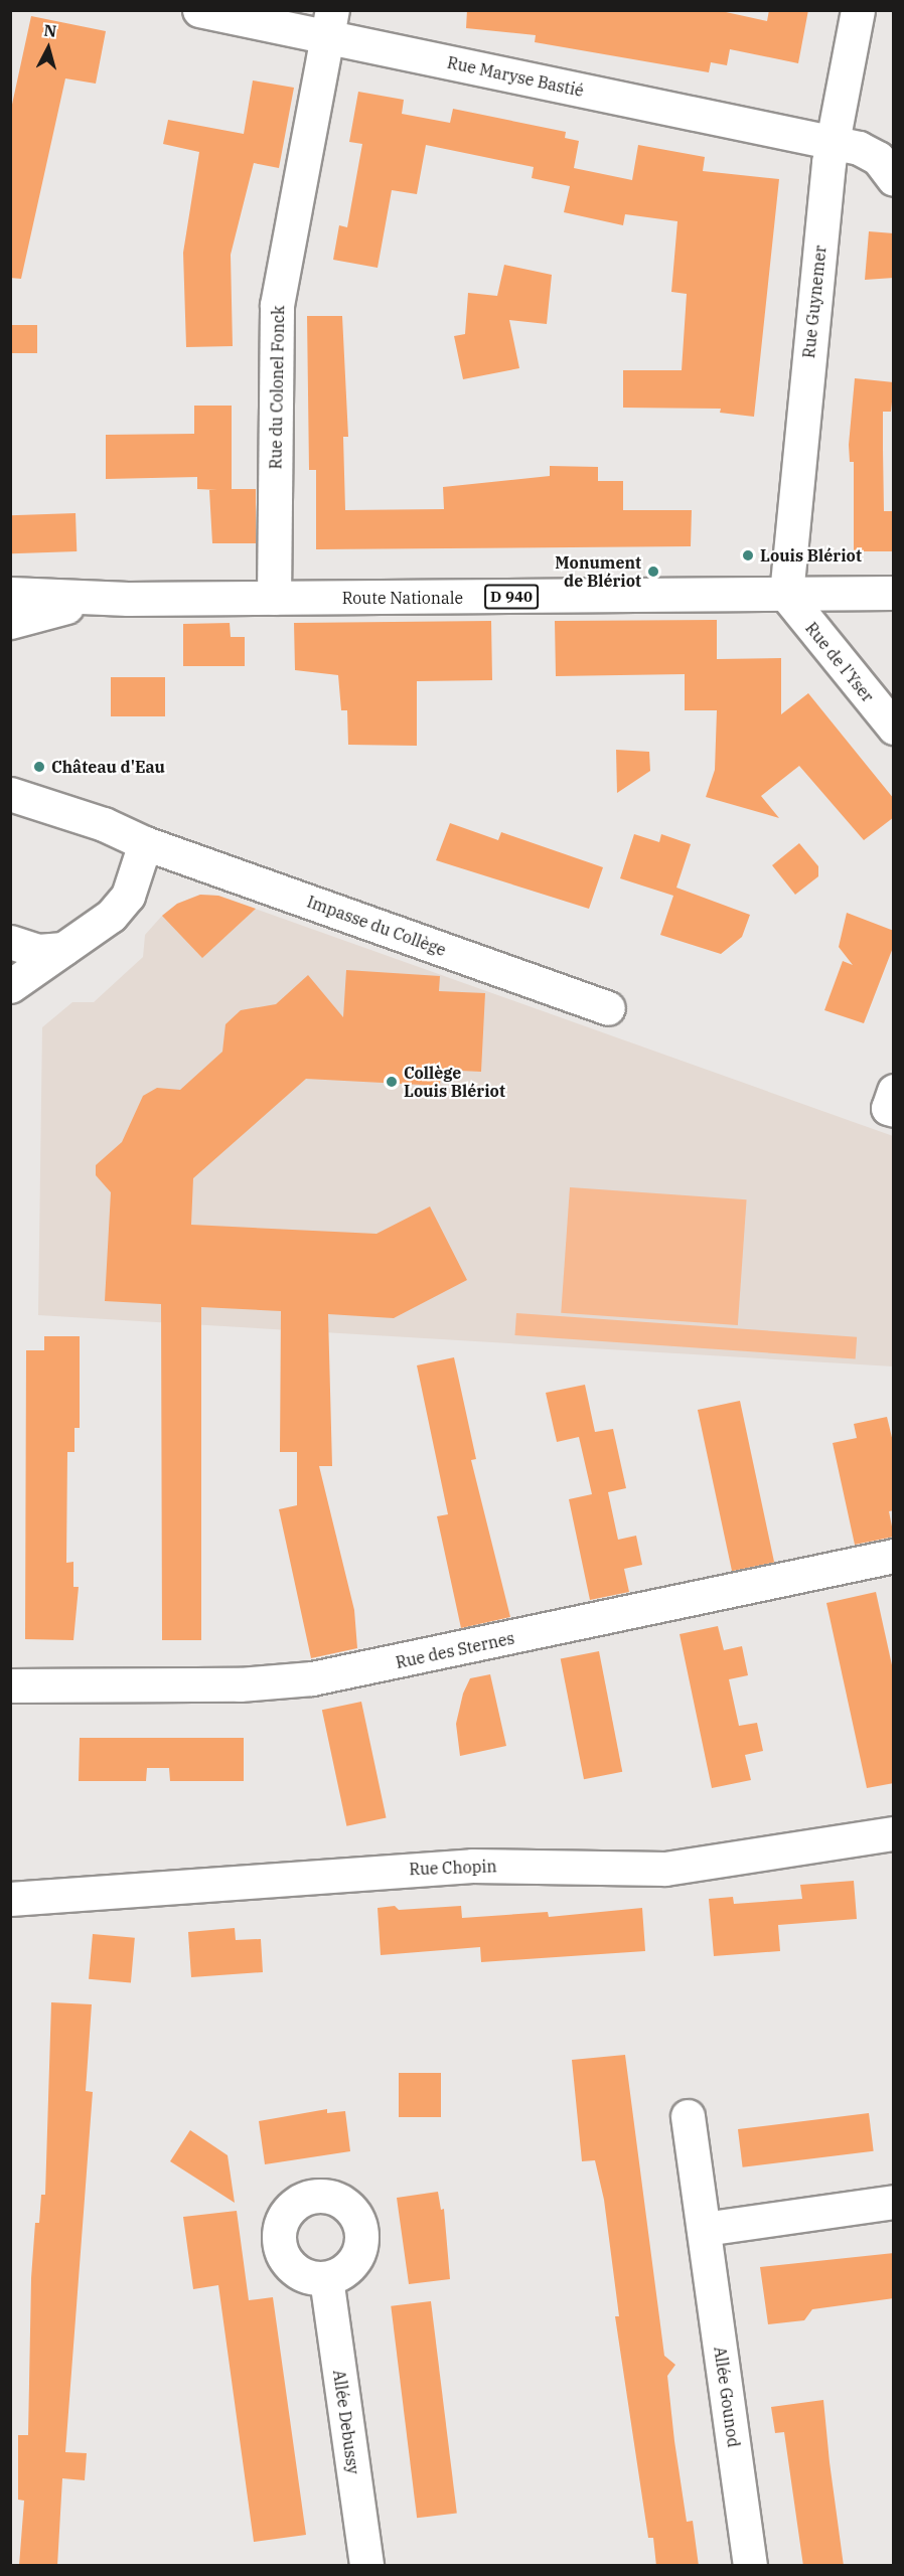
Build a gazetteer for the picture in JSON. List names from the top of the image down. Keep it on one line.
{"streets":{"street":["Rue Maryse Bastié","Rue Guynemer","Rue du Colonel Fonck","D 940","Route Nationale","Rue de l'Yser","Impasse du Collège","Rue des Sternes","Rue Chopin","Allée Gounod","Allée Debussy"]},"crossings":[["Rue Maryse Bastié","Rue Guynemer"],["Rue Maryse Bastié","Rue du Colonel Fonck"],["Rue Guynemer","Route Nationale"],["Rue Guynemer","Rue de l'Yser"],["Rue du Colonel Fonck","Route Nationale"],["Route Nationale","Rue de l'Yser"]],"places":["Louis Blériot","Monument de Blériot","Château d'Eau","Collège Louis Blériot"],"north":"top"}
